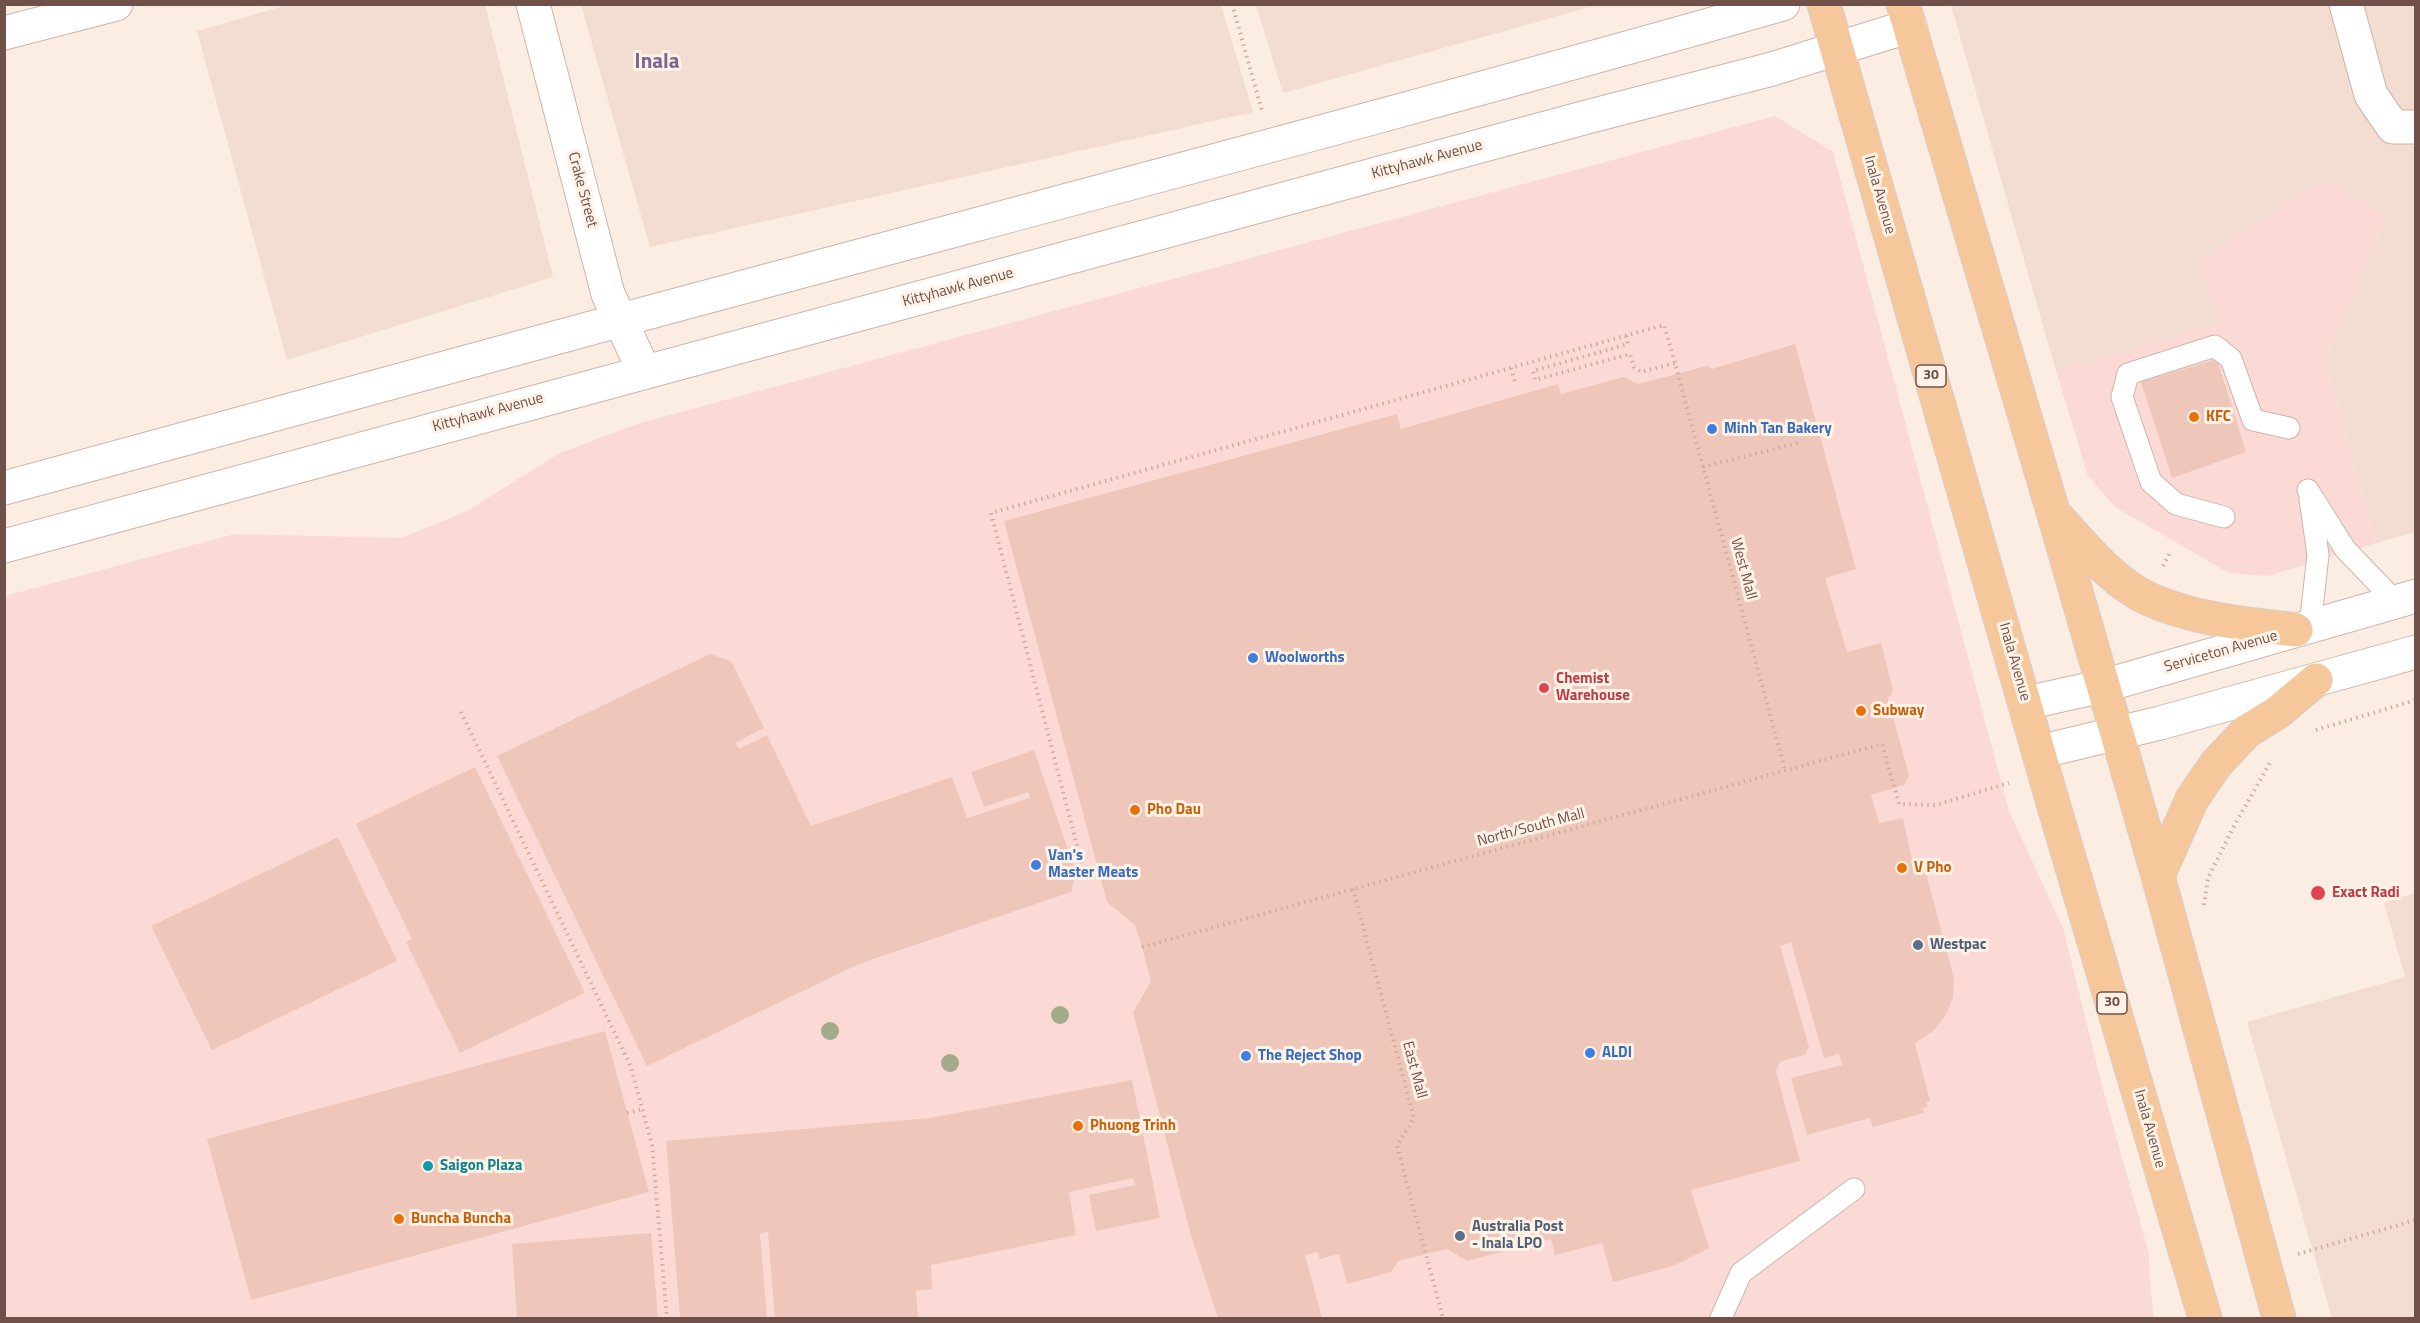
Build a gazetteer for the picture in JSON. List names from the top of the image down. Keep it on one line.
{"streets":{"main road":["Inala Avenue","30"],"street":["Kittyhawk Avenue","Crake Street","Serviceton Avenue"],"path":["West Mall","North/South Mall","East Mall"]},"crossings":[["Kittyhawk Avenue","Crake Street"],["Kittyhawk Avenue","Inala Avenue"],["Inala Avenue","Serviceton Avenue"],["West Mall","North/South Mall"],["North/South Mall","East Mall"]],"districts":["Inala"],"places":["KFC","Minh Tan Bakery","Woolworths","Chemist Warehouse","Subway","Pho Dau","Van's Master Meats","V Pho","Exact Radi","Westpac","ALDI","The Reject Shop","Phuong Trinh","Saigon Plaza","Buncha Buncha","Australia Post - Inala LPO"]}
